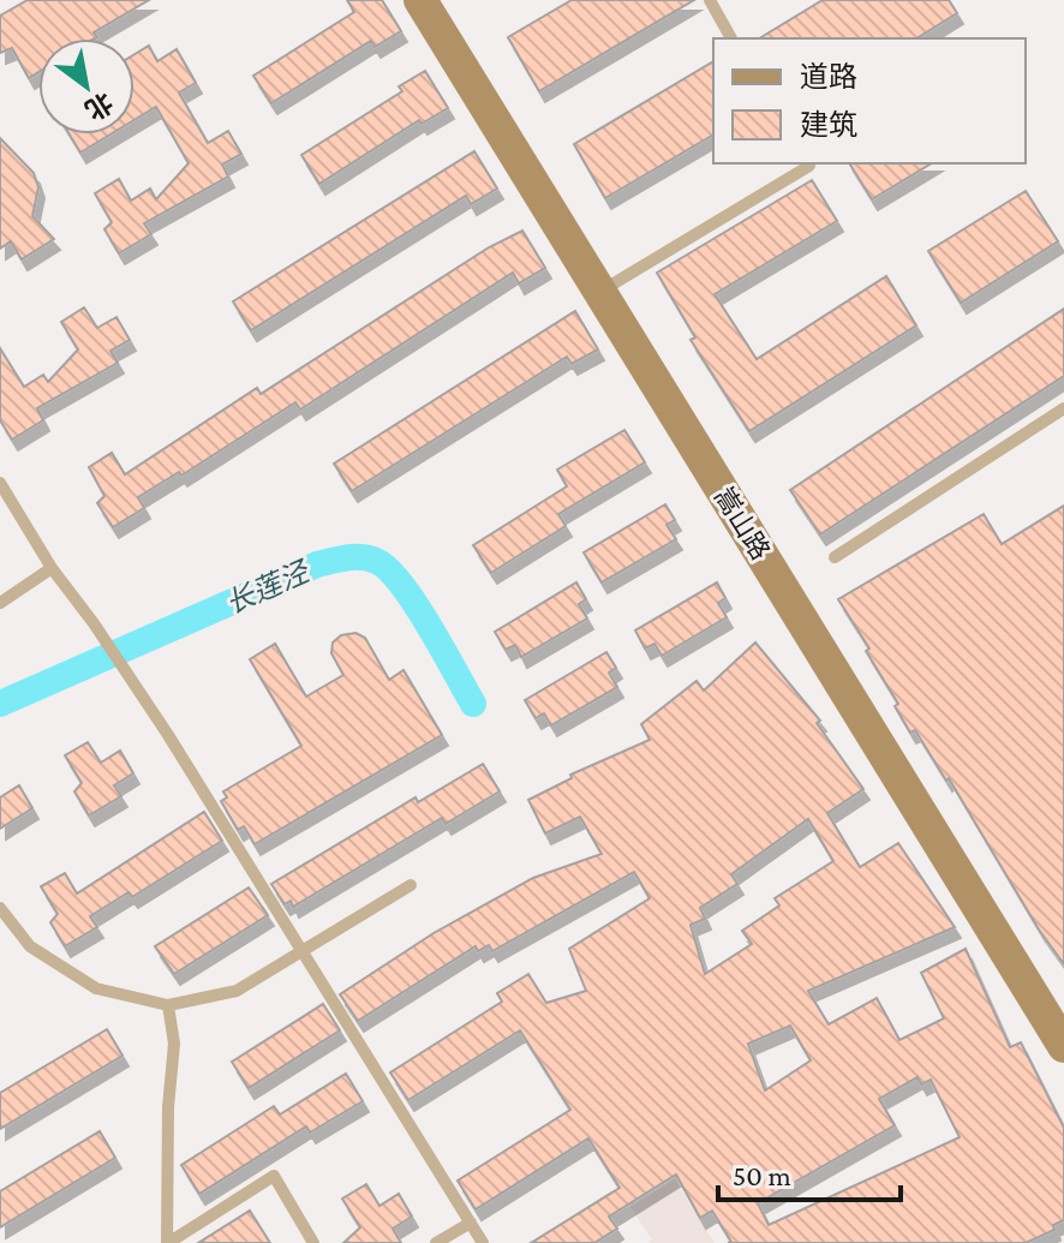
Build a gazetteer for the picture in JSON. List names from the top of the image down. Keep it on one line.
{"streets":{"street":["嵩山路"]},"water":["长莲泾"],"legend":["道路","建筑"],"scale_bar":"50 m","north":"bottom right"}
